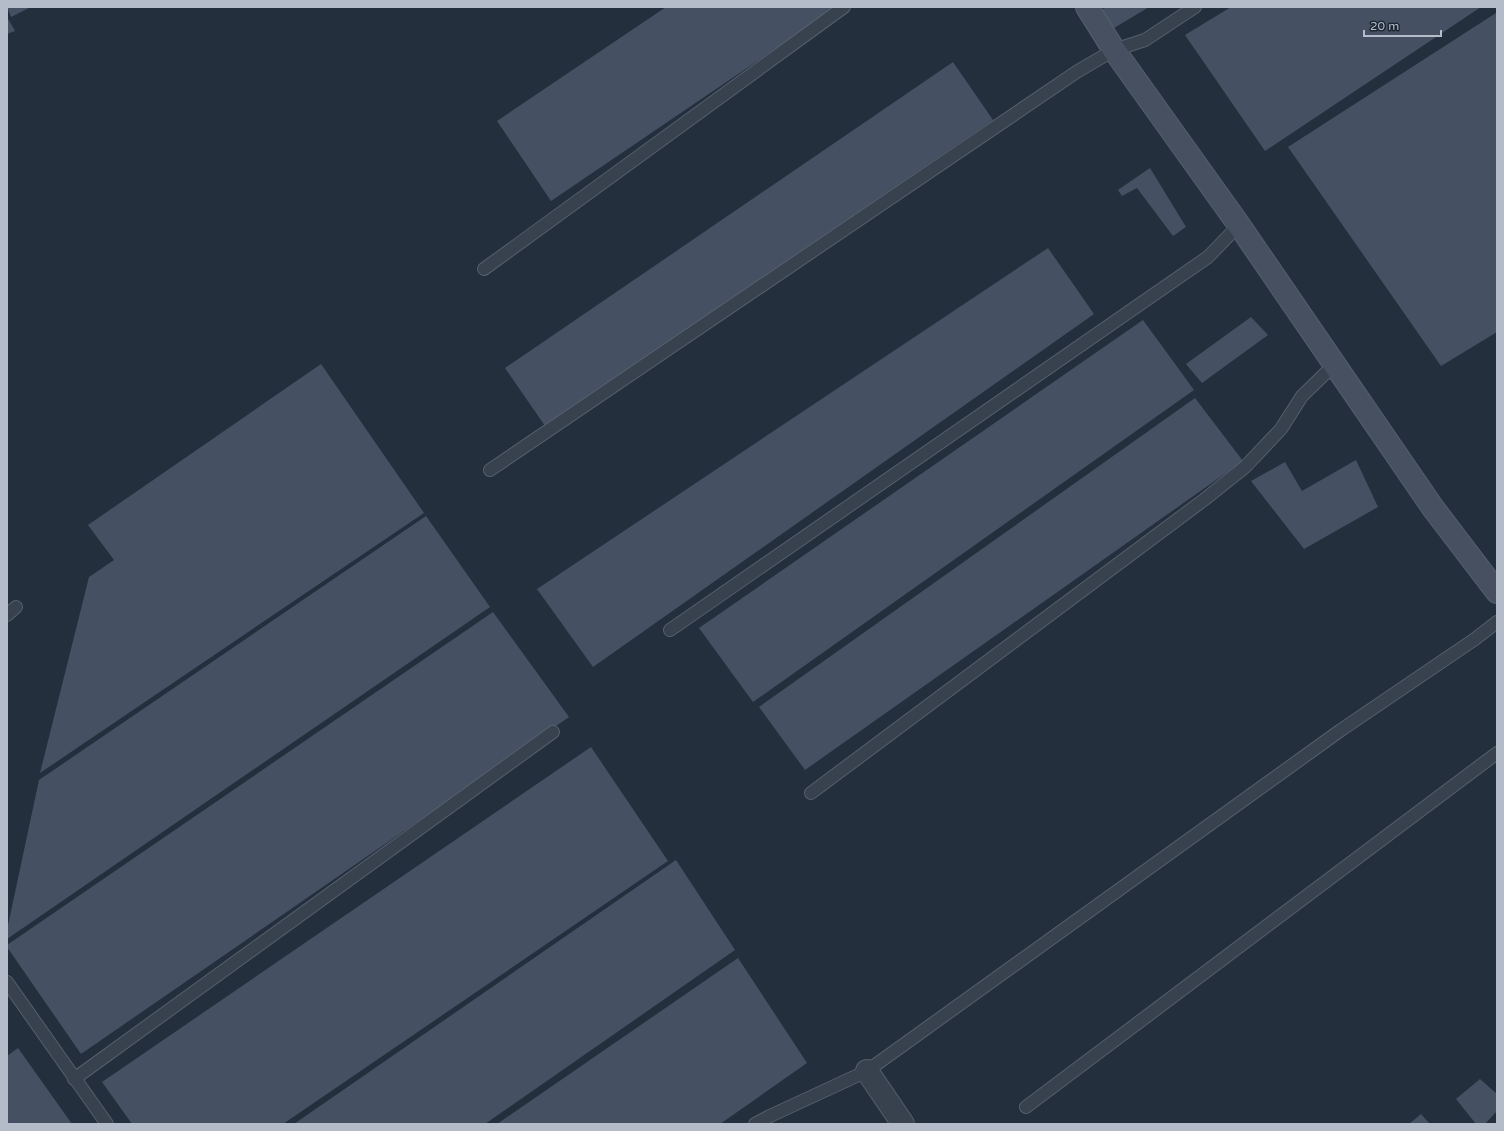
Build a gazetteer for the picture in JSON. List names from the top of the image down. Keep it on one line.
{"scale_bar":"20 m"}
